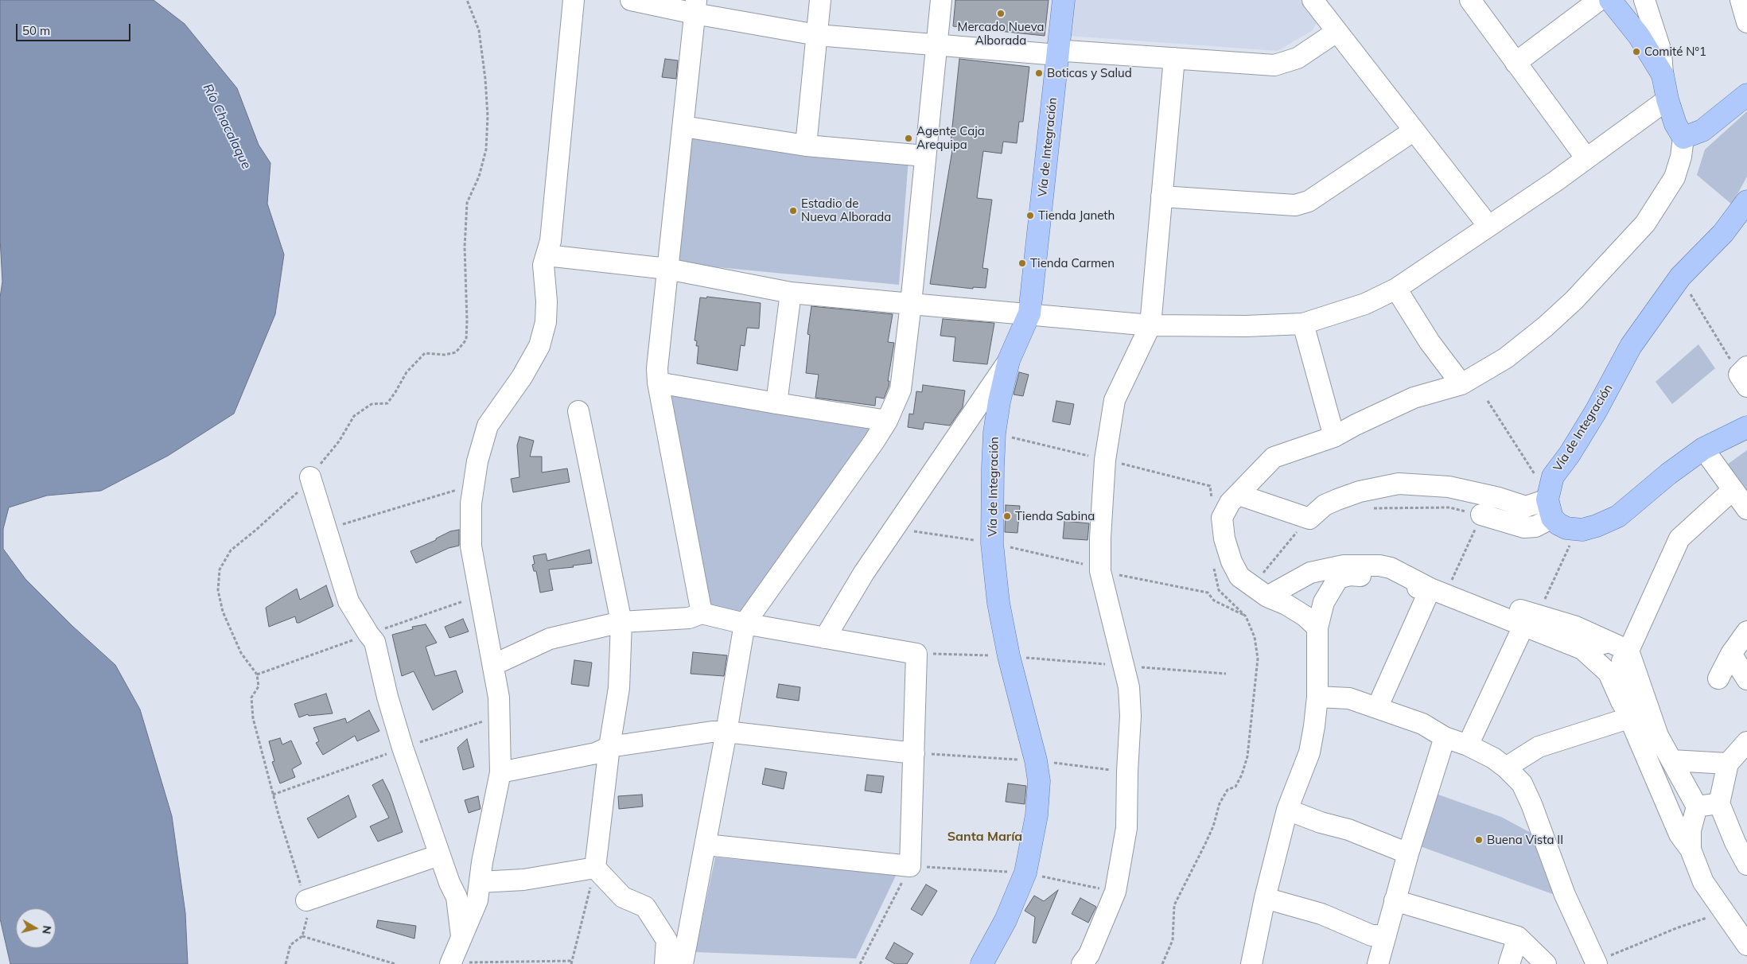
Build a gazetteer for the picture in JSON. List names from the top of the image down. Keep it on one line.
{"streets":{"main road":["Vía de Integración"]},"districts":["Santa María"],"water":["Río Chacalaque"],"places":["Mercado Nueva Alborada","Comité N°1","Boticas y Salud","Agente Caja Arequipa","Estadio de Nueva Alborada","Tienda Janeth","Tienda Carmen","Tienda Sabina","Buena Vista II"],"scale_bar":"50 m","north":"right"}
